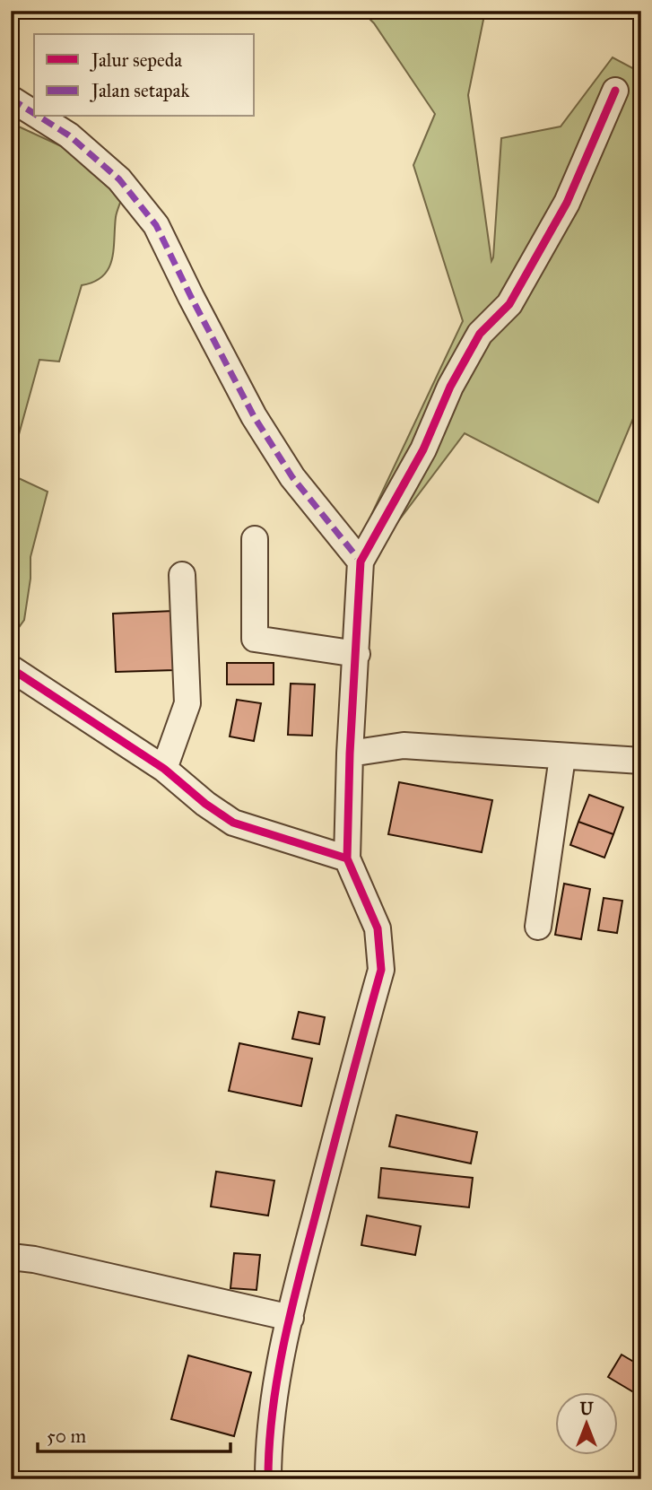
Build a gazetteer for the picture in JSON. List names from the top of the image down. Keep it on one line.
{"legend":["Jalur sepeda","Jalan setapak"],"scale_bar":"50 m","north":"top"}
